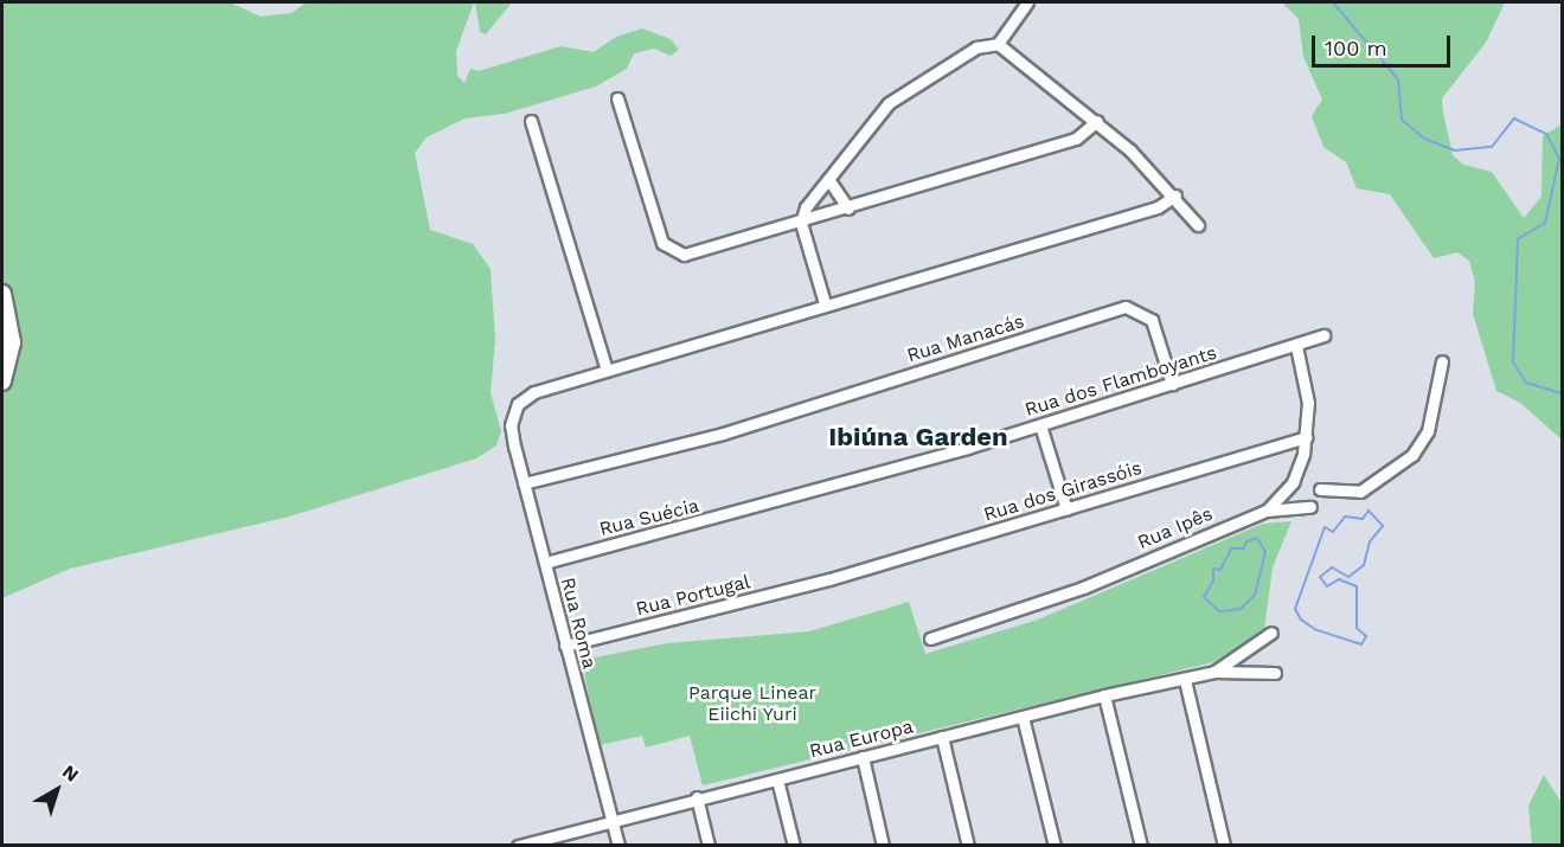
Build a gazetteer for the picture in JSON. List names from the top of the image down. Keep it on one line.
{"streets":{"street":["Rua Manacás","Rua dos Flamboyants","Rua dos Girassóis","Rua Suécia","Rua Ipês","Rua Portugal","Rua Roma","Rua Europa"]},"crossings":[["Rua Manacás","Rua dos Flamboyants"],["Rua Manacás","Rua Roma"],["Rua dos Flamboyants","Rua Suécia"],["Rua dos Flamboyants","Rua Ipês"],["Rua dos Girassóis","Rua Ipês"],["Rua dos Girassóis","Rua Portugal"],["Rua Suécia","Rua Roma"],["Rua Portugal","Rua Roma"],["Rua Roma","Rua Europa"]],"districts":["Ibiúna Garden"],"parks":["Parque Linear Eiichi Yuri"],"scale_bar":"100 m","north":"top right"}
